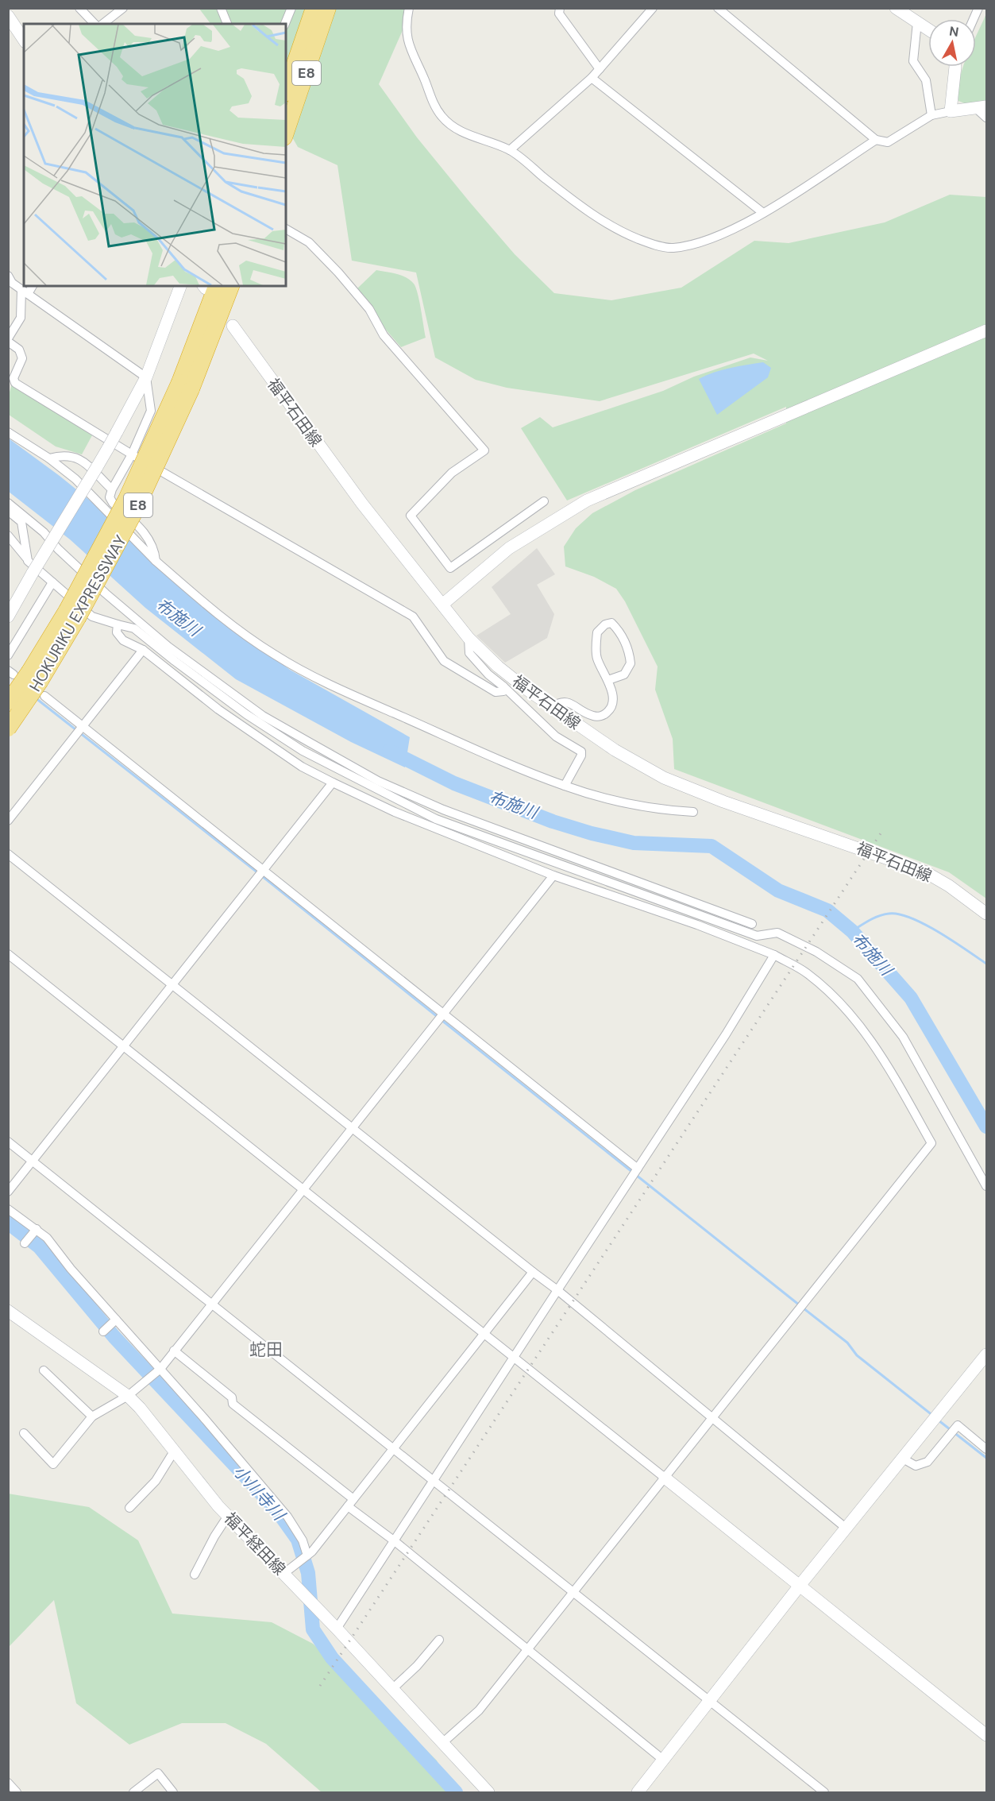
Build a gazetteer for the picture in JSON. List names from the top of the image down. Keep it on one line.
{"streets":{"highway":["E8","HOKURIKU EXPRESSWAY"],"street":["福平石田線","福平経田線"]},"districts":["蛇田"],"water":["布施川","小川寺川"],"north":"top"}
